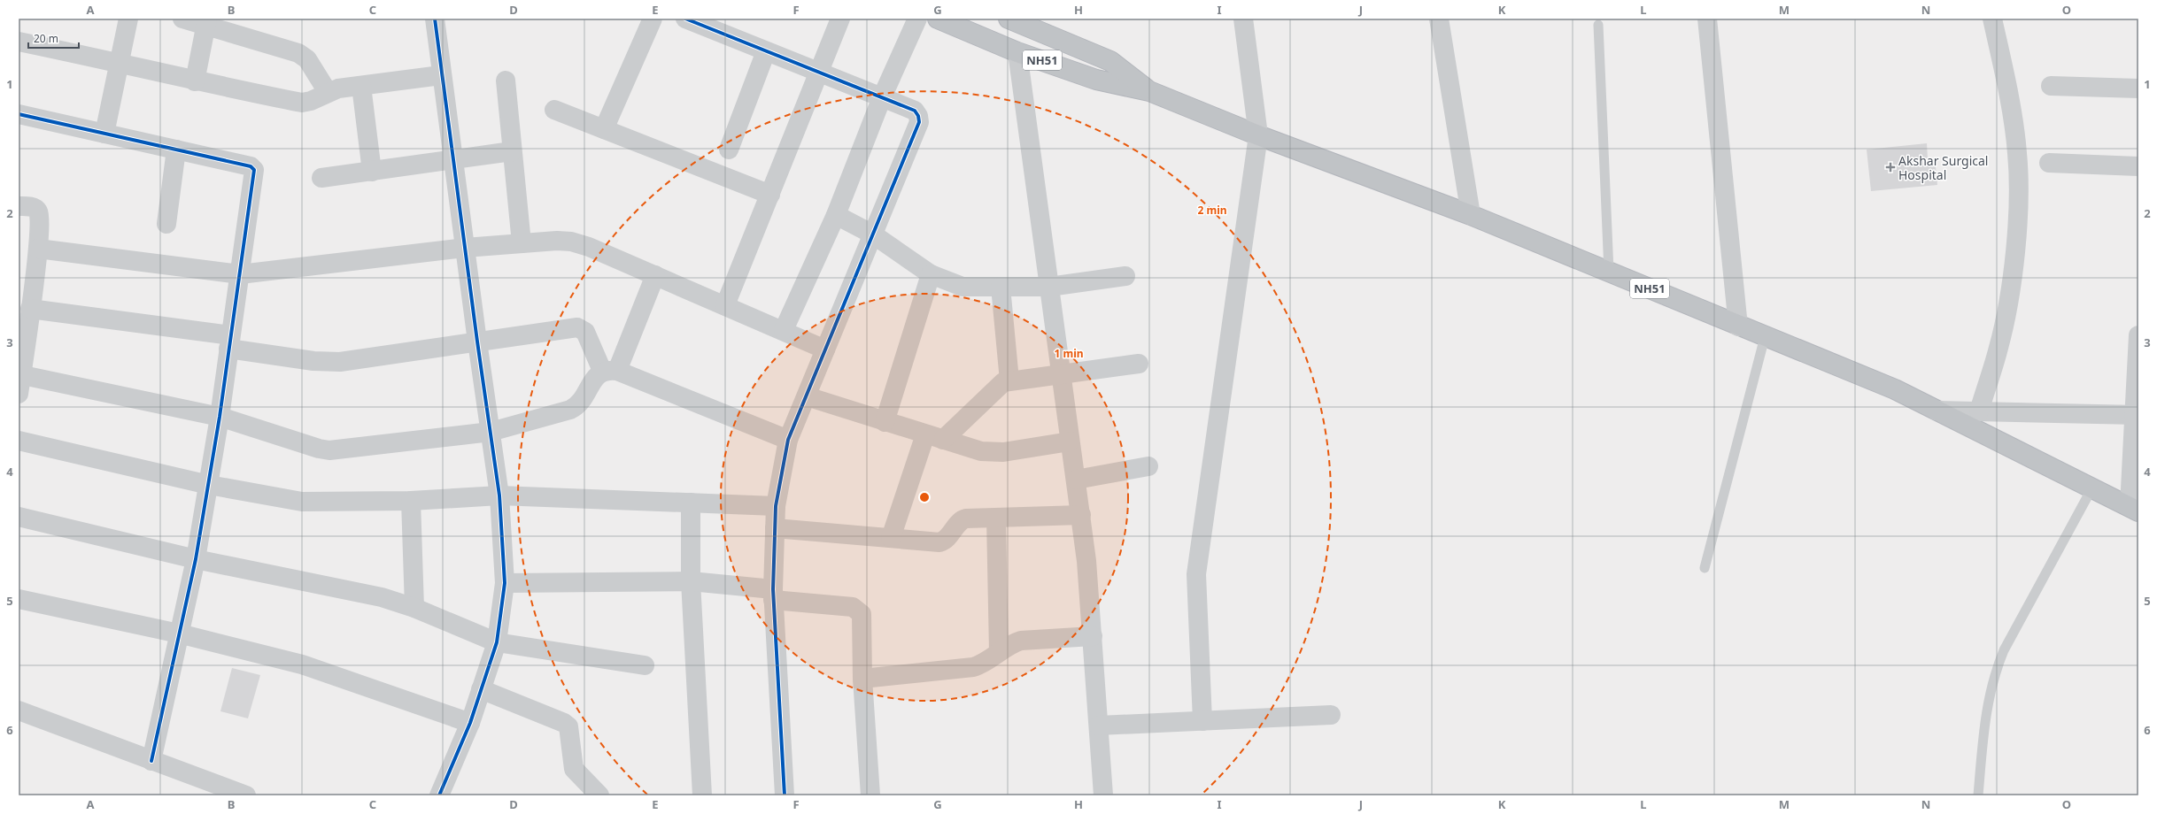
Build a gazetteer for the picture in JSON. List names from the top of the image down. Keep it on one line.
{"streets":{"highway":["NH51"]},"places":{"health":["Akshar Surgical Hospital"]},"scale_bar":"20 m","grid":{"columns":["A","B","C","D","E","F","G","H","I","J","K","L","M","N","O"],"rows":["1","2","3","4","5","6"]},"rings":["2 min","1 min"]}
